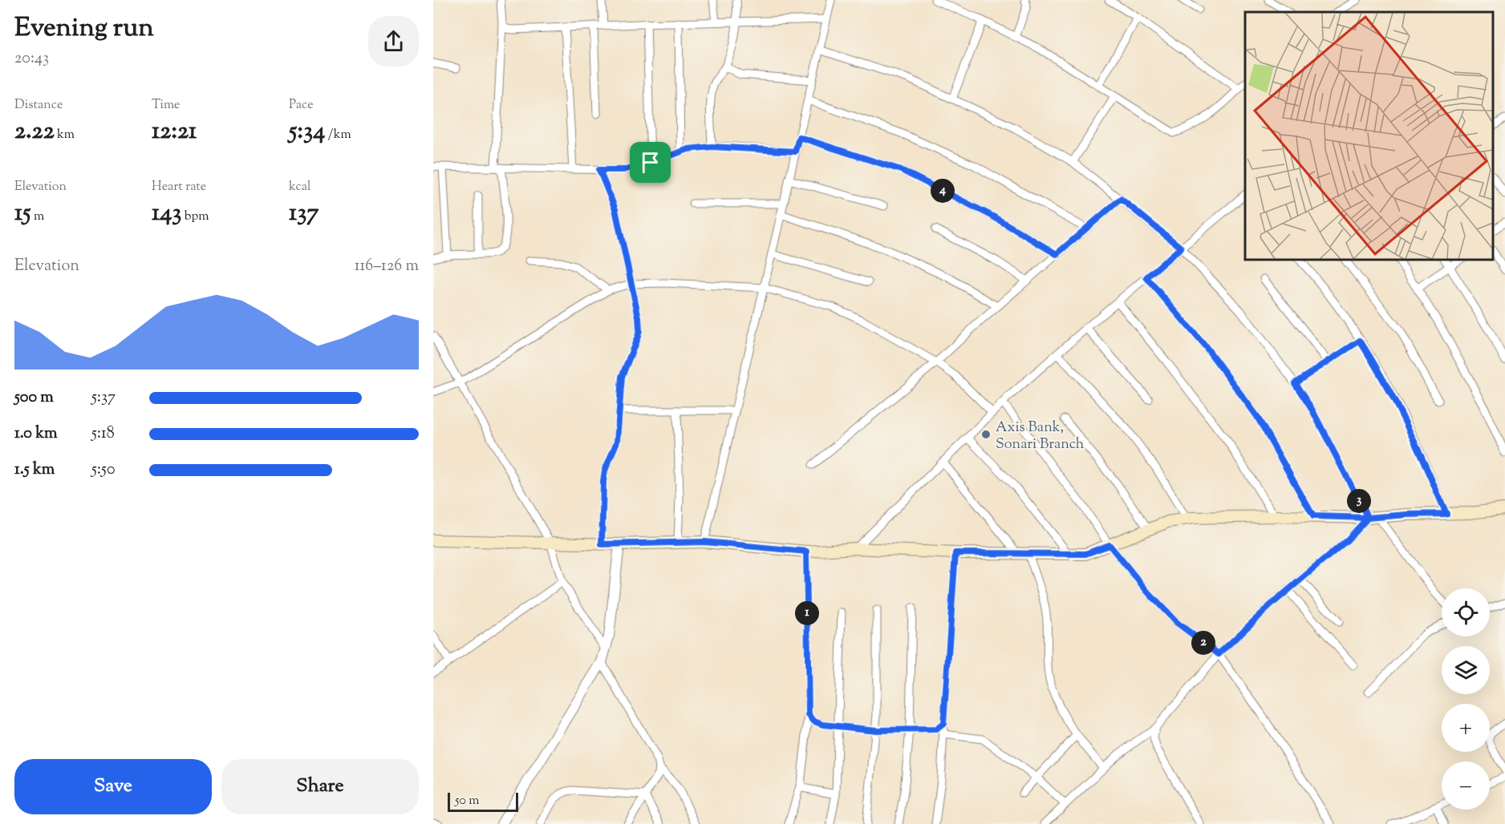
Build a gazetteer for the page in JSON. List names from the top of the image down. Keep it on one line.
{"places":["Axis Bank, Sonari Branch"],"scale_bar":"50 m","page":{"heading":["Evening run","20:43"],"stats":[["Distance","2.22 km"],["Time","12:21"],["Pace","5:34 /km"],["Elevation","15 m"],["Heart rate","143 bpm"],["kcal","137"]],"pins":["4","3","1","2"],"chart":["Elevation","116–126 m"],"list":[{"name":"500 m","note":"5:37"},{"name":"1.0 km","note":"5:18"},{"name":"1.5 km","note":"5:50"}],"map_buttons":["+","−"],"buttons":["Save","Share"],"scale":"50 m"}}
